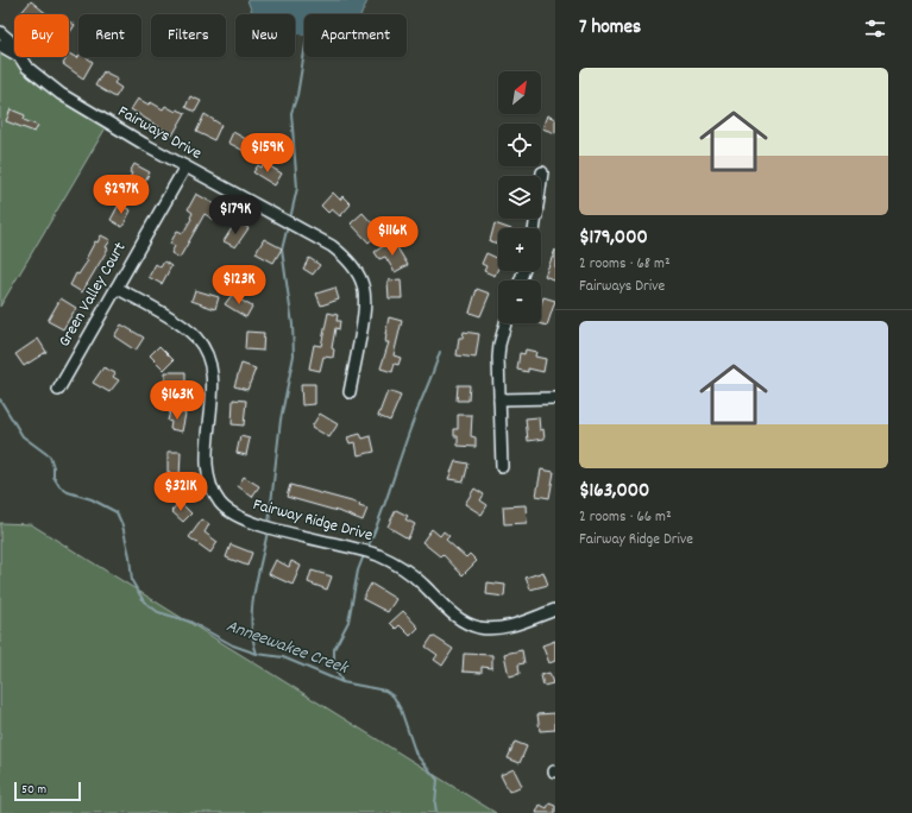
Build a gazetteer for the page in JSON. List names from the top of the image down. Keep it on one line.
{"streets":{"street":["Fairways Drive","Green Valley Court","Fairway Ridge Drive"]},"crossings":[["Fairways Drive","Green Valley Court"],["Green Valley Court","Fairway Ridge Drive"]],"water":["Anneewakee Creek"],"scale_bar":"50 m","north":"top right","page":{"heading":"7 homes","chip":["Buy","Rent","Filters","New","Apartment"],"list":[{"name":"$179,000","note":"2 rooms · 68 m² · Fairways Drive"},{"name":"$163,000","note":"2 rooms · 66 m² · Fairway Ridge Drive"}],"map_buttons":["+","−"],"price":["$159K","$297K","$179K","$116K","$123K","$163K","$321K"],"scale":"50 m"}}
